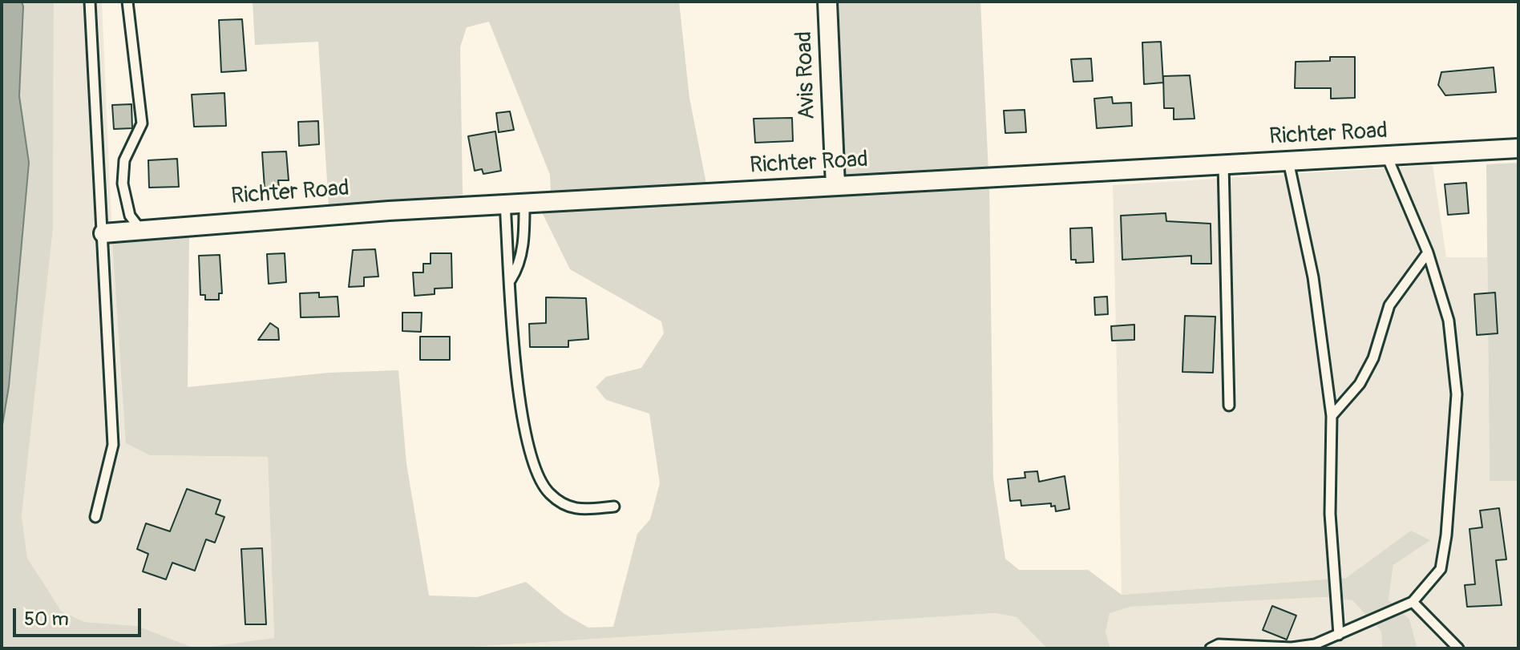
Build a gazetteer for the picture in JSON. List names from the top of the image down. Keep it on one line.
{"streets":{"street":["Avis Road","Richter Road"]},"crossings":[["Avis Road","Richter Road"]],"scale_bar":"50 m"}
